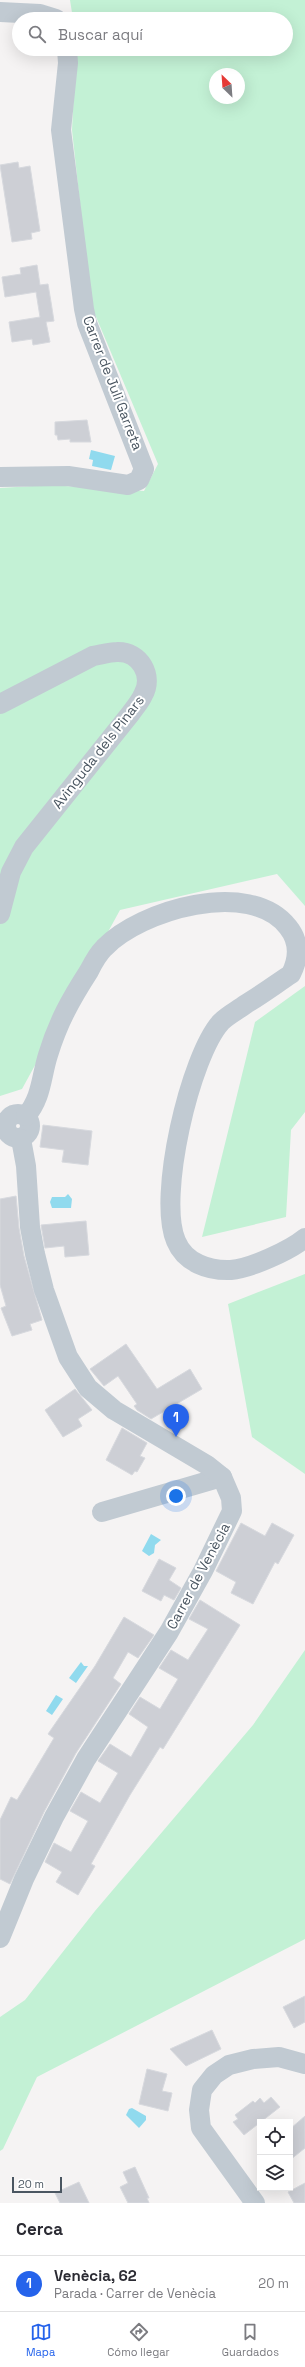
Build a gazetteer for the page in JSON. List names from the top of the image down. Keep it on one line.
{"streets":{"street":["Carrer de Juli Garreta","Avinguda dels Pinars","Carrer de Venècia"]},"scale_bar":"20 m","north":"top left","page":{"search":"Buscar aquí","pins":"1","scale":"20 m","heading":"Cerca","list":[{"mark":"1","name":"Venècia, 62","note":"Parada · Carrer de Venècia","value":"20 m"}],"nav":["Mapa","Cómo llegar","Guardados"]}}
